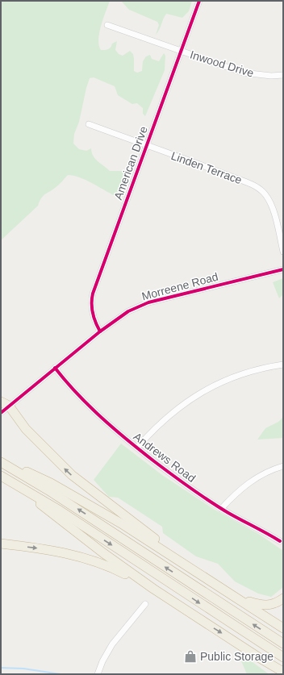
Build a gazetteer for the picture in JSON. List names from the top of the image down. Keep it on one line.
{"streets":{"street":["Inwood Drive","American Drive","Linden Terrace","Morreene Road","Andrews Road"]},"crossings":[["Inwood Drive","American Drive"],["American Drive","Linden Terrace"],["American Drive","Morreene Road"],["Morreene Road","Andrews Road"]],"places":{"shop":["Public Storage"]}}
